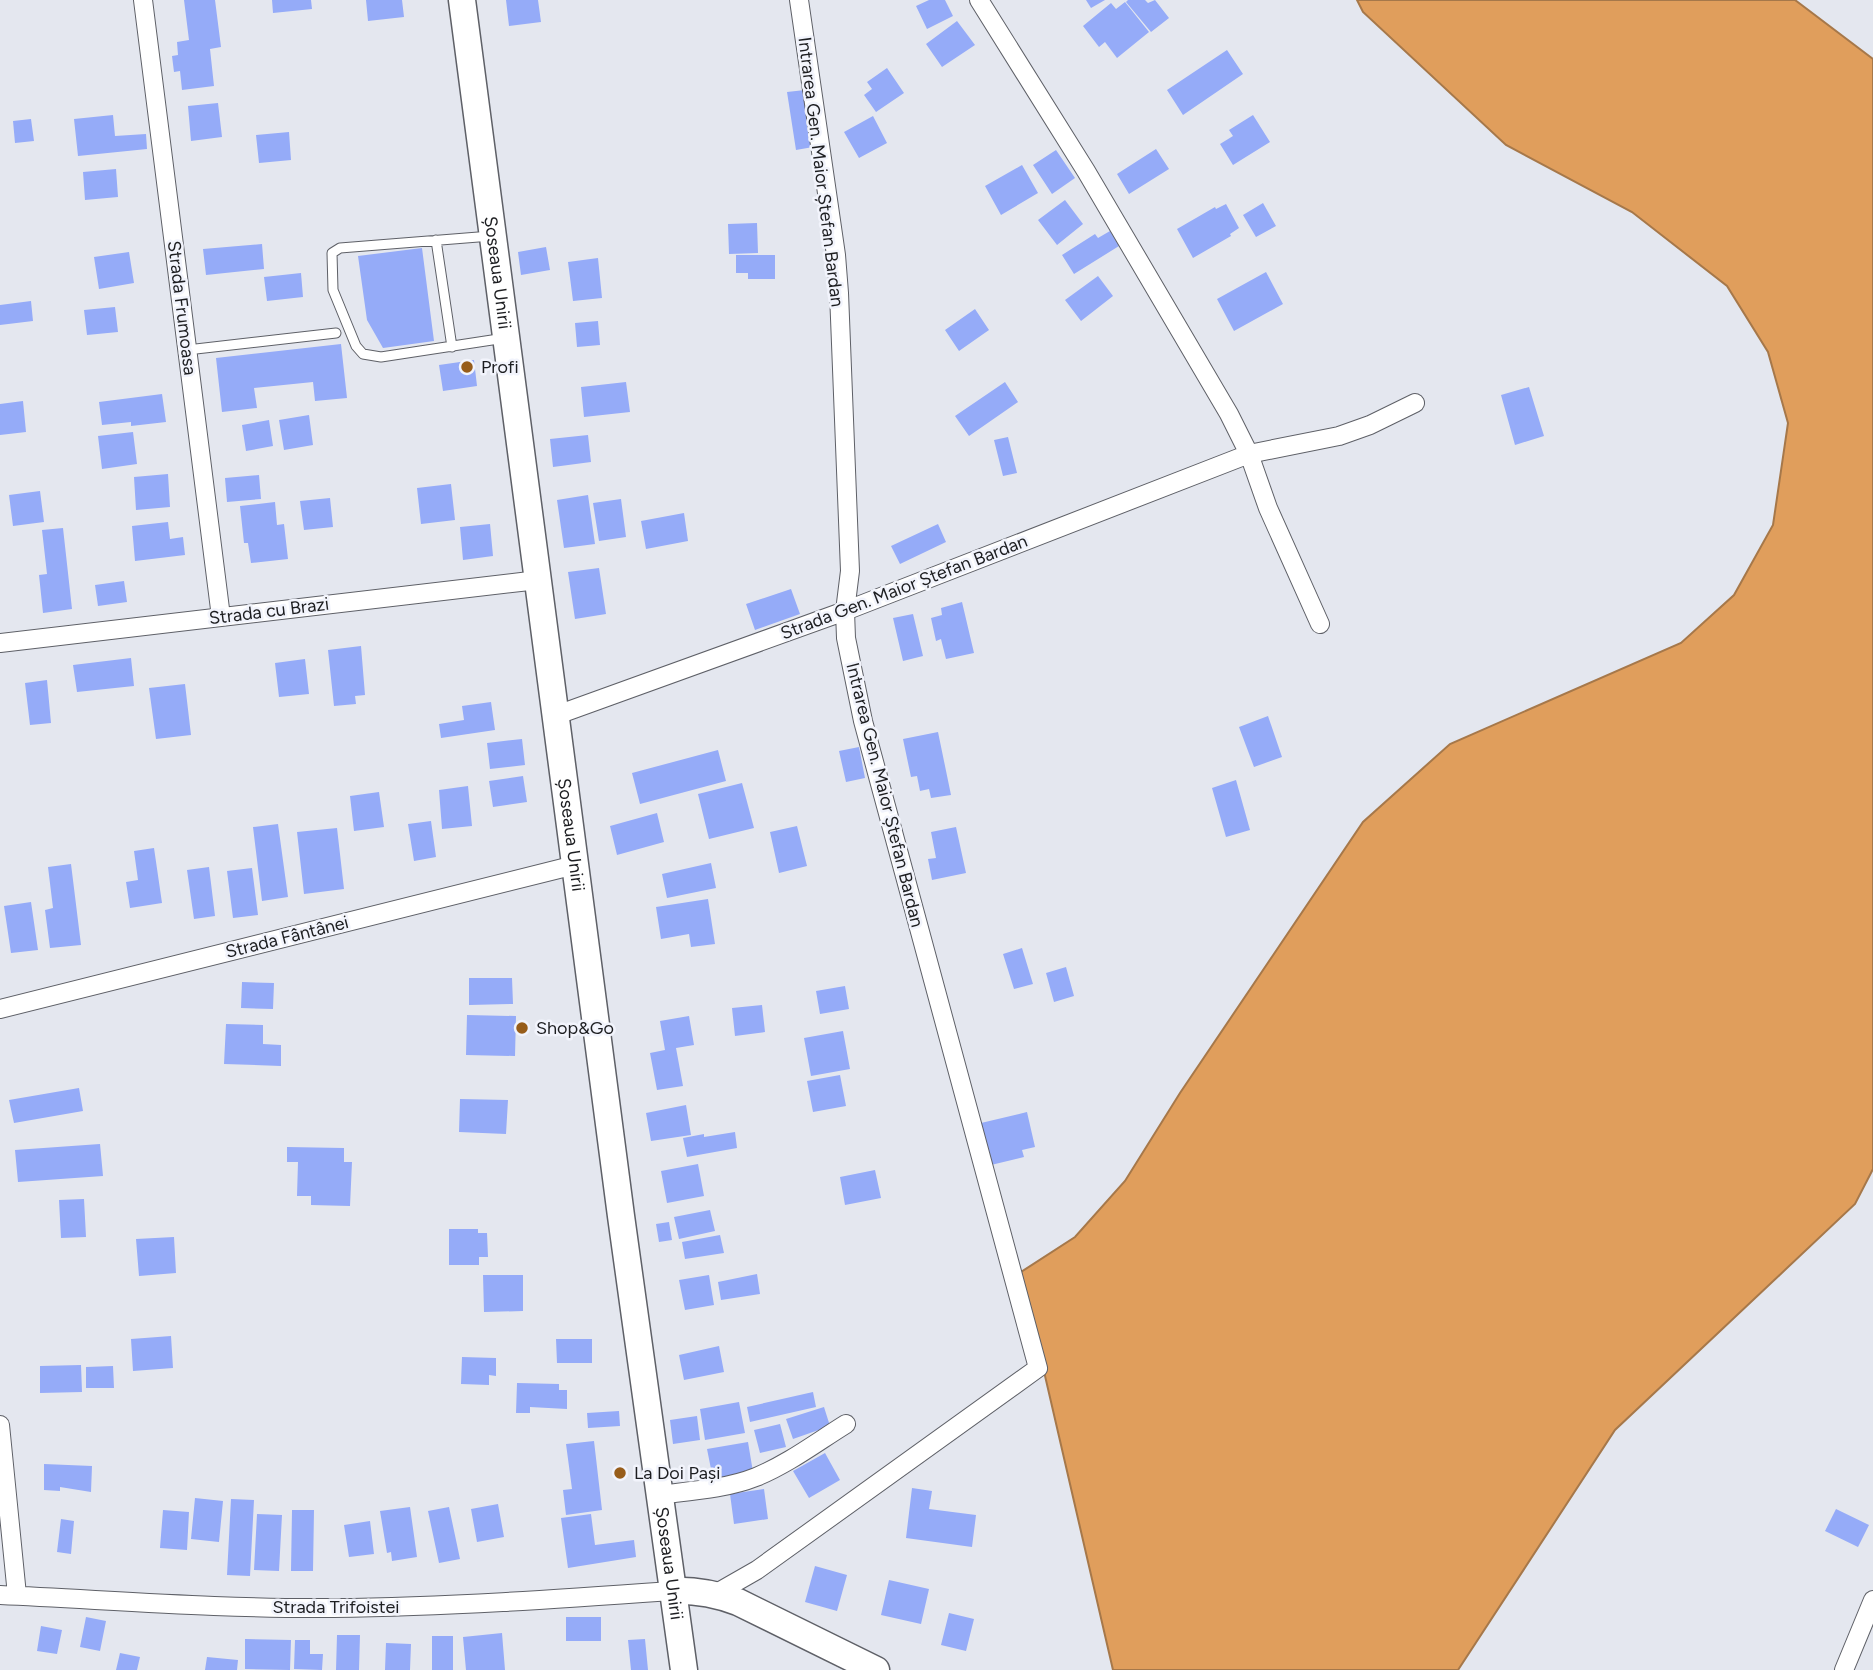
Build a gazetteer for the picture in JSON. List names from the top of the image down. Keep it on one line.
{"streets":{"main road":["Șoseaua Unirii"],"street":["Intrarea Gen. Maior Ștefan Bardan","Strada Frumoasa","Strada Gen. Maior Ștefan Bardan","Strada cu Brazi","Strada Fântânei","Strada Trifoistei"]},"crossings":[["Intrarea Gen. Maior Ștefan Bardan","Strada Gen. Maior Ștefan Bardan"],["Șoseaua Unirii","Strada Gen. Maior Ștefan Bardan"],["Șoseaua Unirii","Strada cu Brazi"],["Șoseaua Unirii","Strada Fântânei"],["Șoseaua Unirii","Strada Trifoistei"],["Strada Frumoasa","Strada cu Brazi"]],"places":["Profi","Shop&Go","La Doi Pași"]}
